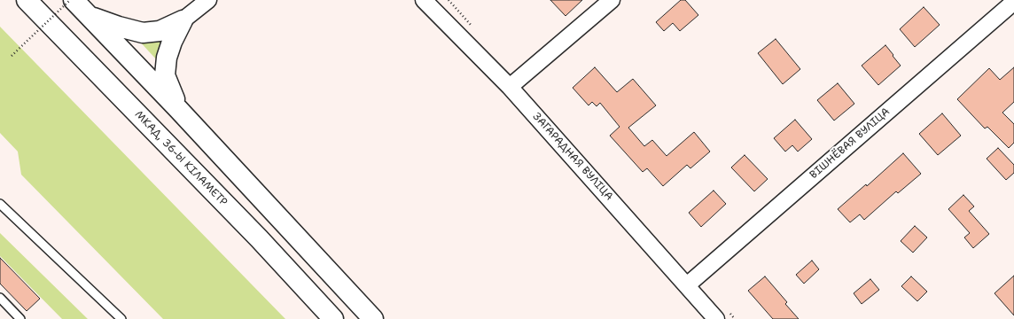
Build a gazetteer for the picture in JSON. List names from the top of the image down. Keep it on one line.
{"streets":{"highway":["МКАД, 36-Ы КІЛАМЕТР"],"street":["ВІШНЁВАЯ ВУЛІЦА","ЗАГАРАДНАЯ ВУЛІЦА"]},"crossings":[["ВІШНЁВАЯ ВУЛІЦА","ЗАГАРАДНАЯ ВУЛІЦА"]]}
